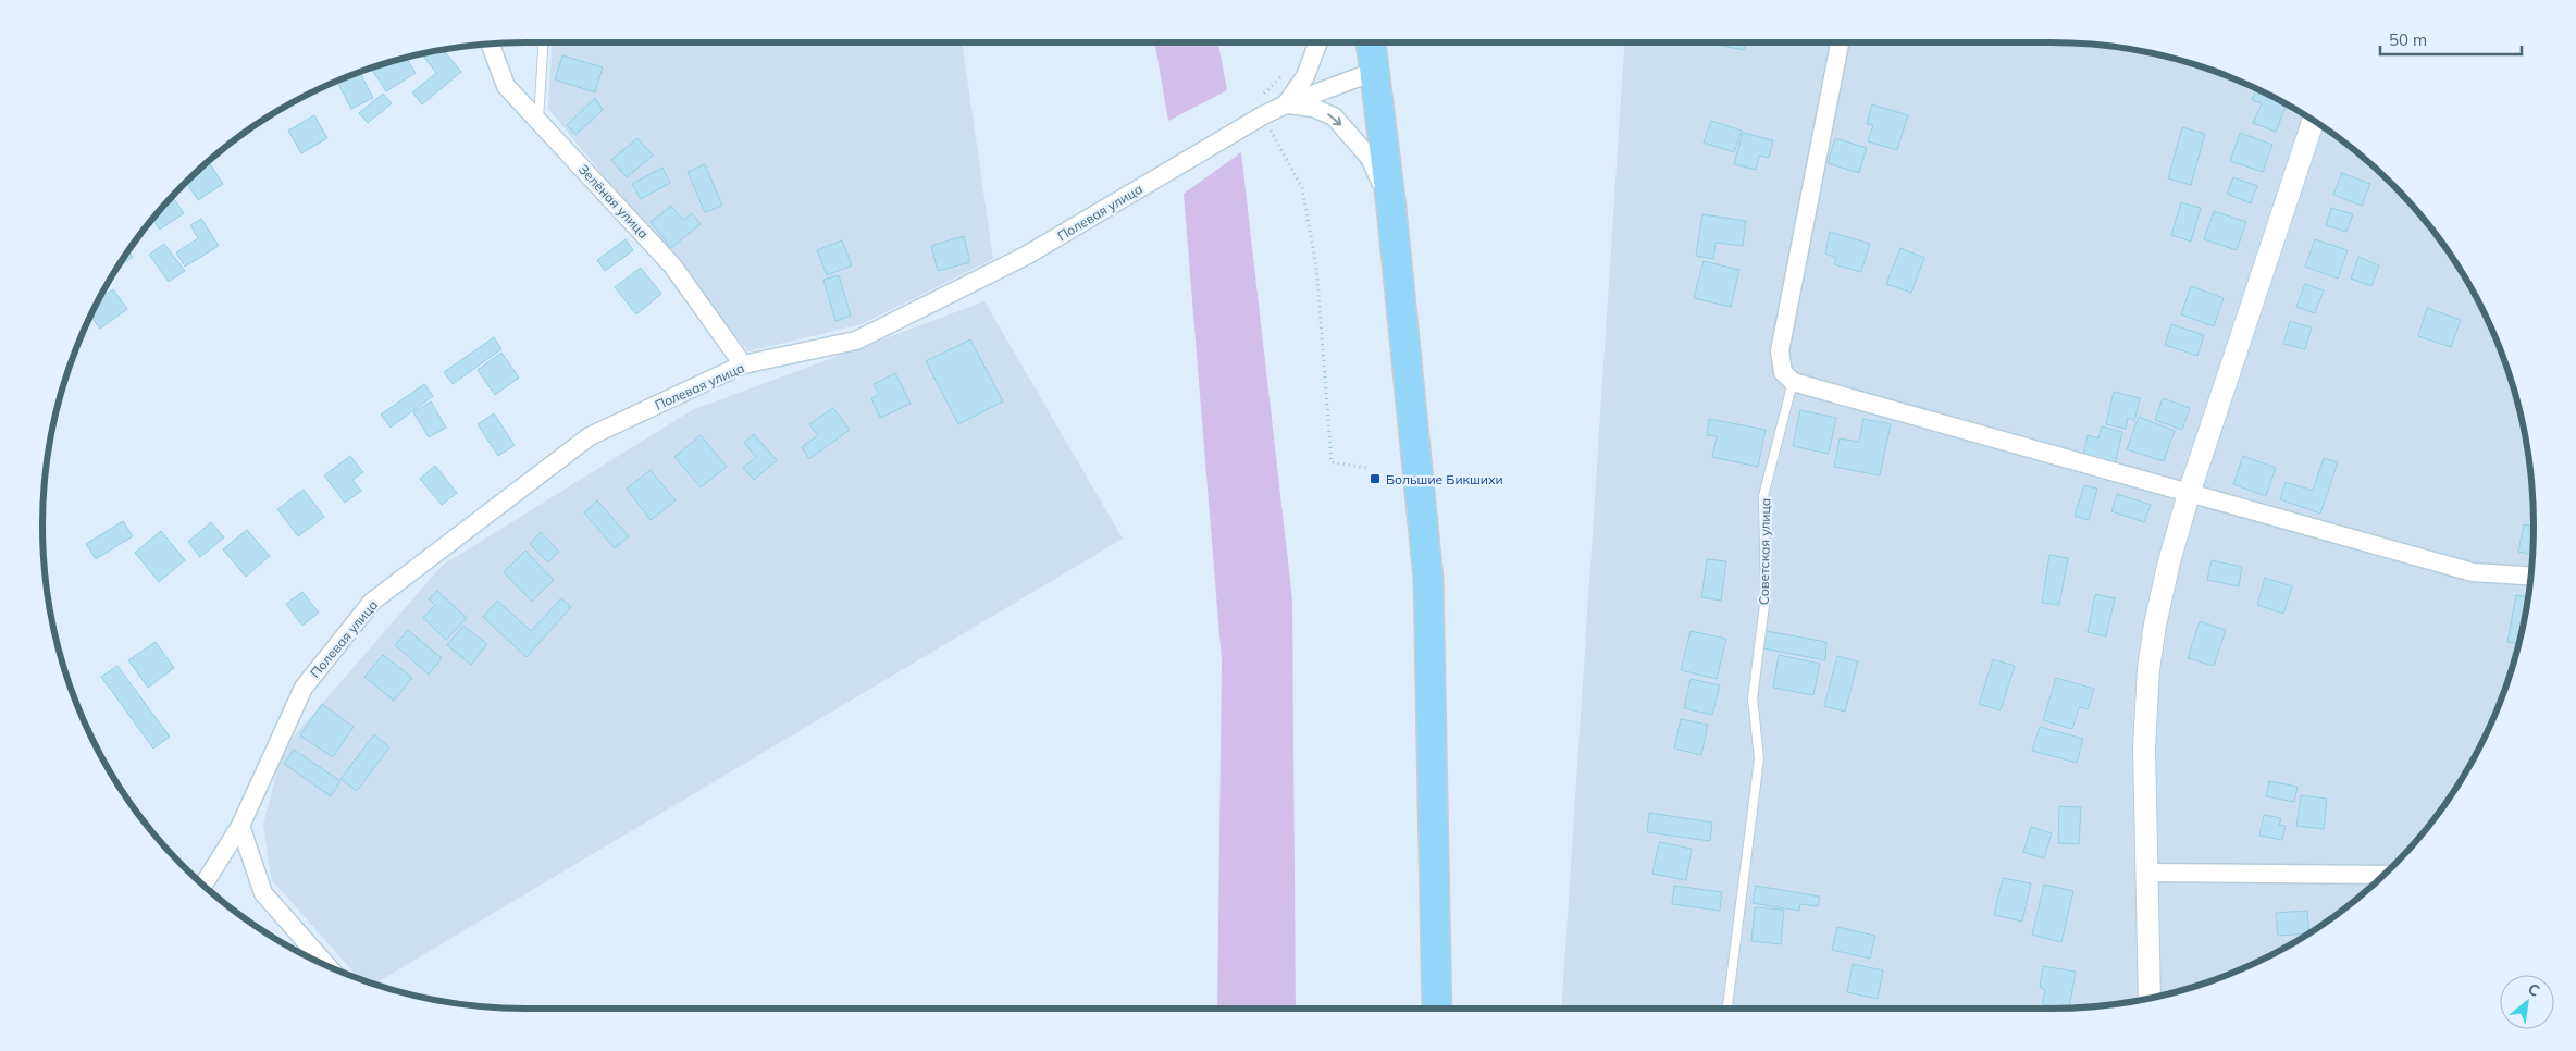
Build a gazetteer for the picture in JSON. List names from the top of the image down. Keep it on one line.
{"streets":{"street":["Зелёная улица","Полевая улица"],"lane":["Советская улица"]},"crossings":[["Зелёная улица","Полевая улица"]],"places":{"transit":["Большие Бикшихи"]},"scale_bar":"50 m","north":"top right"}
